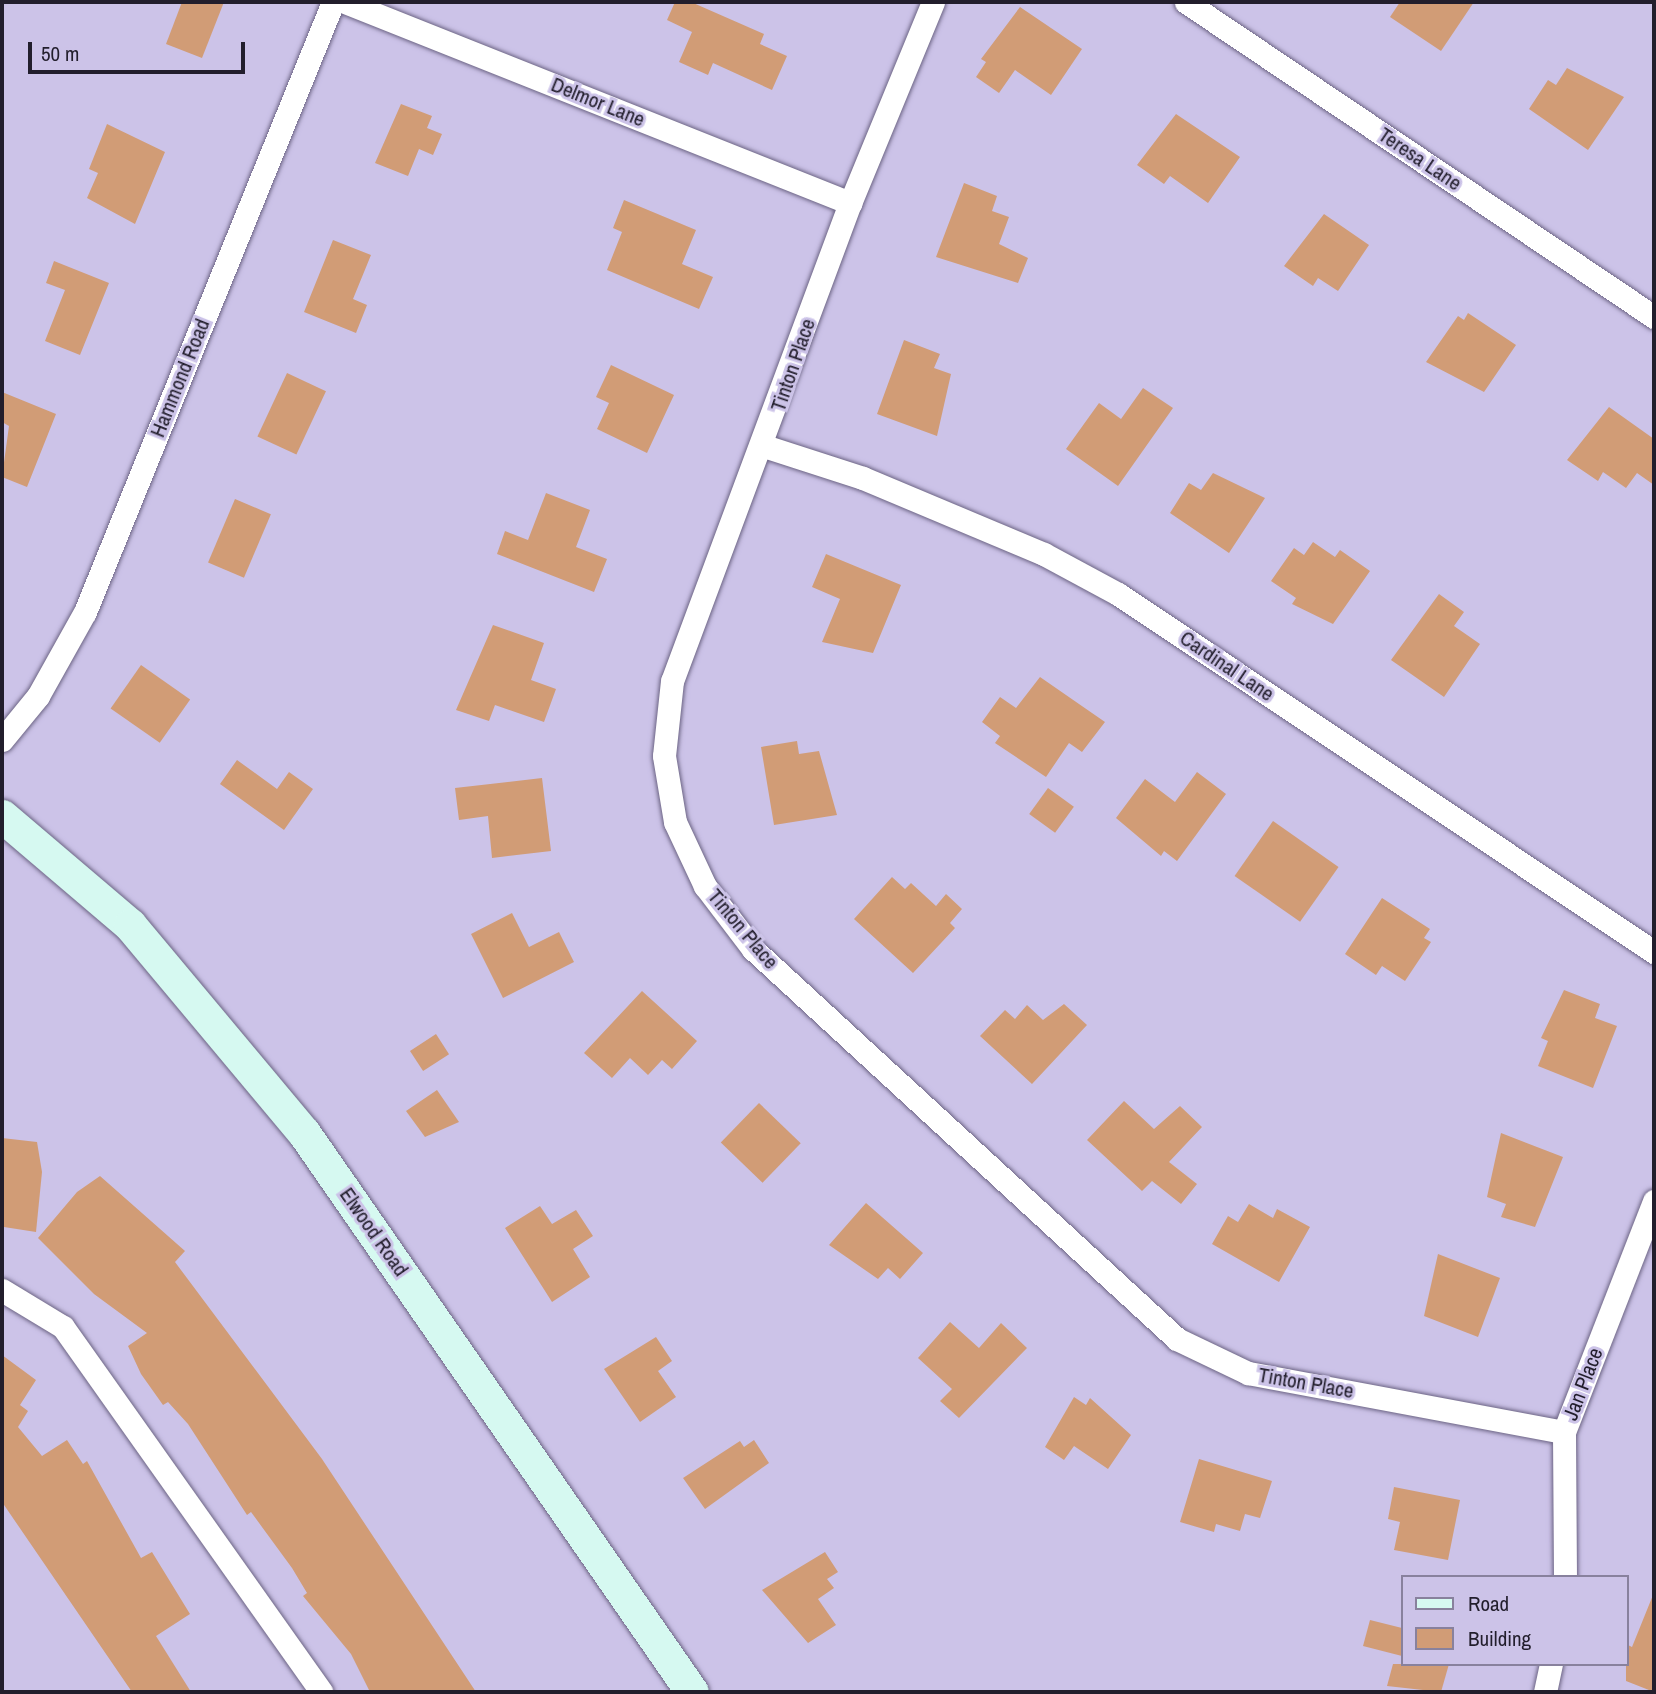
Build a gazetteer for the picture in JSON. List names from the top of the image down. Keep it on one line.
{"streets":{"main road":["Elwood Road"],"street":["Delmor Lane","Teresa Lane","Tinton Place","Hammond Road","Cardinal Lane","Jan Place"]},"crossings":[["Delmor Lane","Tinton Place"],["Tinton Place","Cardinal Lane"],["Tinton Place","Jan Place"]],"legend":["Road","Building"],"scale_bar":"50 m"}
